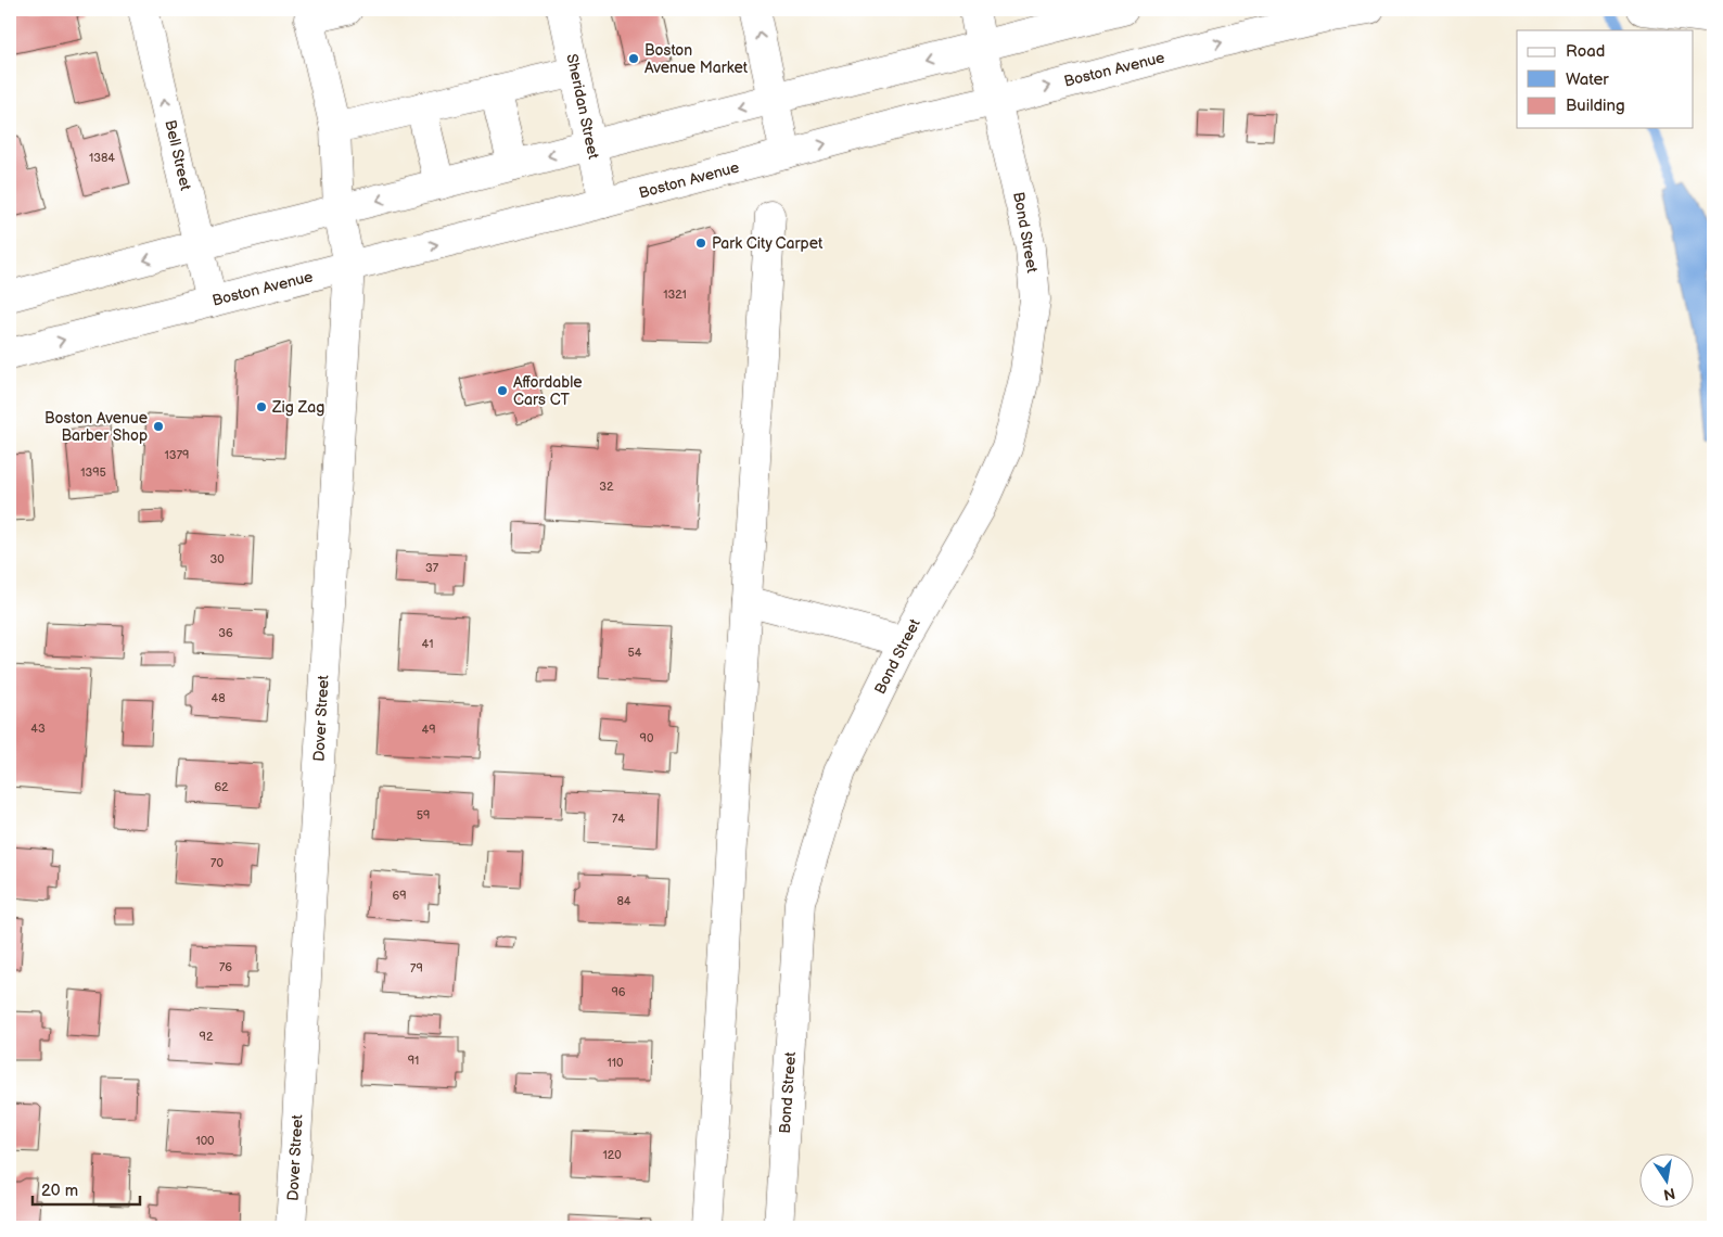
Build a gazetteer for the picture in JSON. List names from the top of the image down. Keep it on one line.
{"streets":{"main road":["Boston Avenue","Sheridan Street","Bell Street","Bond Street","Dover Street"]},"crossings":[["Boston Avenue","Sheridan Street"],["Boston Avenue","Bell Street"],["Boston Avenue","Bond Street"],["Boston Avenue","Dover Street"]],"places":["Boston Avenue Market","Park City Carpet","Affordable Cars CT","Zig Zag","Boston Avenue Barber Shop"],"house_numbers":["1384","1321","1379","1395","32","30","37","36","41","54","48","43","49","90","62","59","74","70","69","84","76","79","96","92","91","110","100","120"],"legend":["Road","Water","Building"],"scale_bar":"20 m","north":"bottom"}
